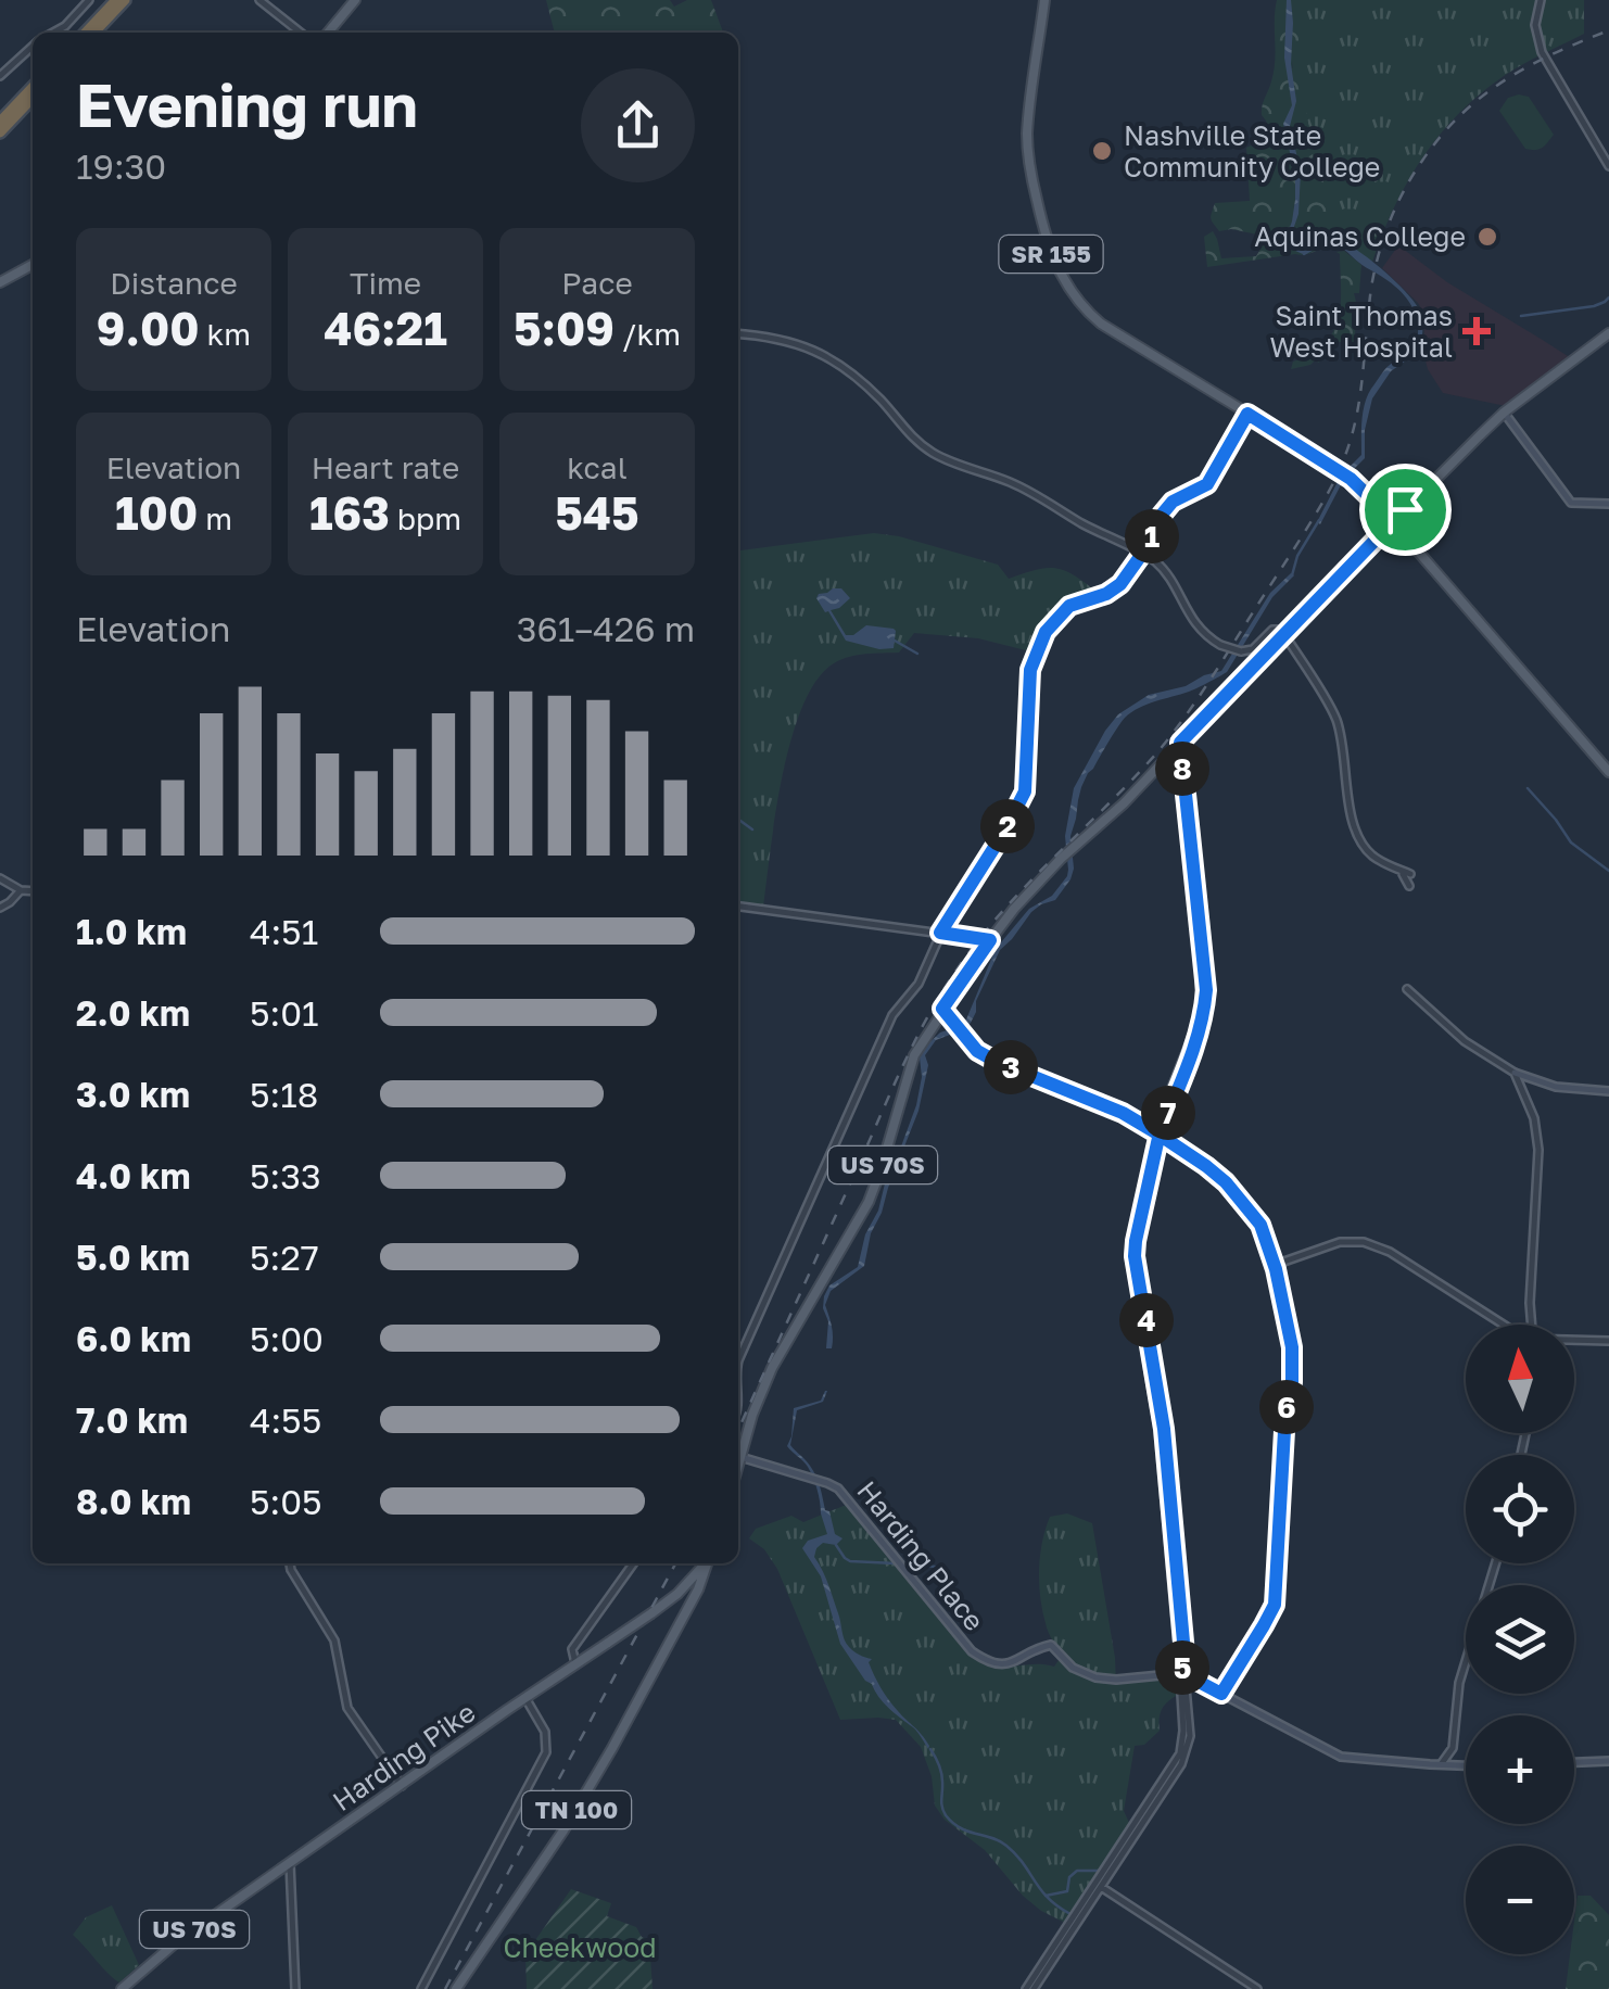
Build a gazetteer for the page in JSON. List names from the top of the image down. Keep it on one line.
{"streets":{"main road":["SR 155","US 70S","Harding Place","Harding Pike","TN 100"]},"crossings":[["SR 155","US 70S"],["US 70S","Harding Place"]],"parks":["Cheekwood"],"places":{"other":["Nashville State Community College","Aquinas College"],"health":["Saint Thomas West Hospital"]},"north":"top","page":{"heading":["Evening run","19:30"],"stats":[["Distance","9.00 km"],["Time","46:21"],["Pace","5:09 /km"],["Elevation","100 m"],["Heart rate","163 bpm"],["kcal","545"]],"pins":["1","8","2","3","7","4","6","5"],"chart":["Elevation","361–426 m"],"list":[{"name":"1.0 km","note":"4:51"},{"name":"2.0 km","note":"5:01"},{"name":"3.0 km","note":"5:18"},{"name":"4.0 km","note":"5:33"},{"name":"5.0 km","note":"5:27"},{"name":"6.0 km","note":"5:00"},{"name":"7.0 km","note":"4:55"},{"name":"8.0 km","note":"5:05"}],"map_buttons":["+","−"]}}
